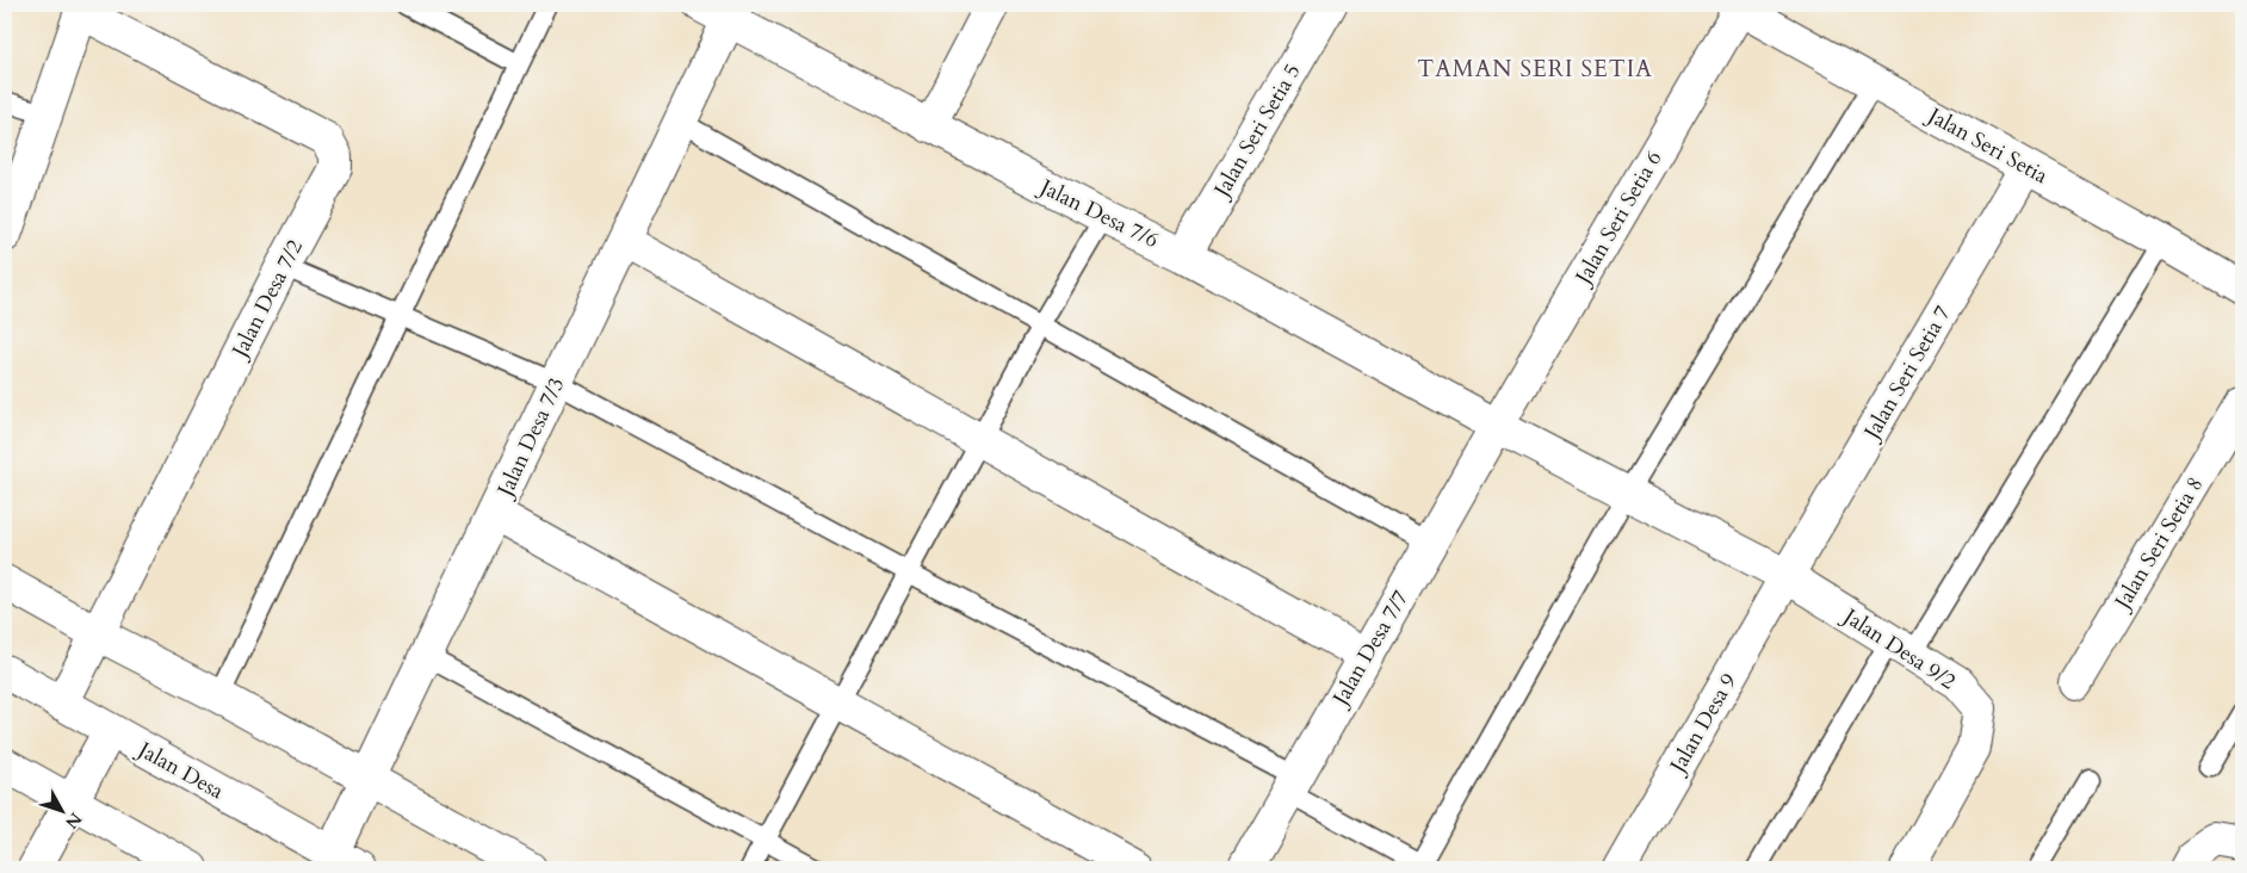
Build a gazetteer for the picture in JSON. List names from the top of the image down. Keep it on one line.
{"streets":{"street":["Jalan Seri Setia 5","Jalan Seri Setia","Jalan Desa 7/6","Jalan Seri Setia 6","Jalan Desa 7/2","Jalan Seri Setia 7","Jalan Desa 7/3","Jalan Seri Setia 8","Jalan Desa 7/7","Jalan Desa 9/2","Jalan Desa 9","Jalan Desa"]},"crossings":[["Jalan Seri Setia 5","Jalan Desa 7/6"],["Jalan Seri Setia","Jalan Seri Setia 6"],["Jalan Seri Setia","Jalan Seri Setia 7"],["Jalan Desa 7/6","Jalan Seri Setia 6"],["Jalan Desa 7/6","Jalan Desa 7/3"],["Jalan Desa 7/6","Jalan Desa 7/7"],["Jalan Desa 7/6","Jalan Desa 9/2"],["Jalan Seri Setia 6","Jalan Desa 7/7"],["Jalan Desa 7/2","Jalan Desa"],["Jalan Seri Setia 7","Jalan Desa 9/2"],["Jalan Seri Setia 7","Jalan Desa 9"],["Jalan Desa 7/3","Jalan Desa"],["Jalan Desa 9/2","Jalan Desa 9"]],"districts":["TAMAN SERI SETIA"],"north":"bottom right"}
